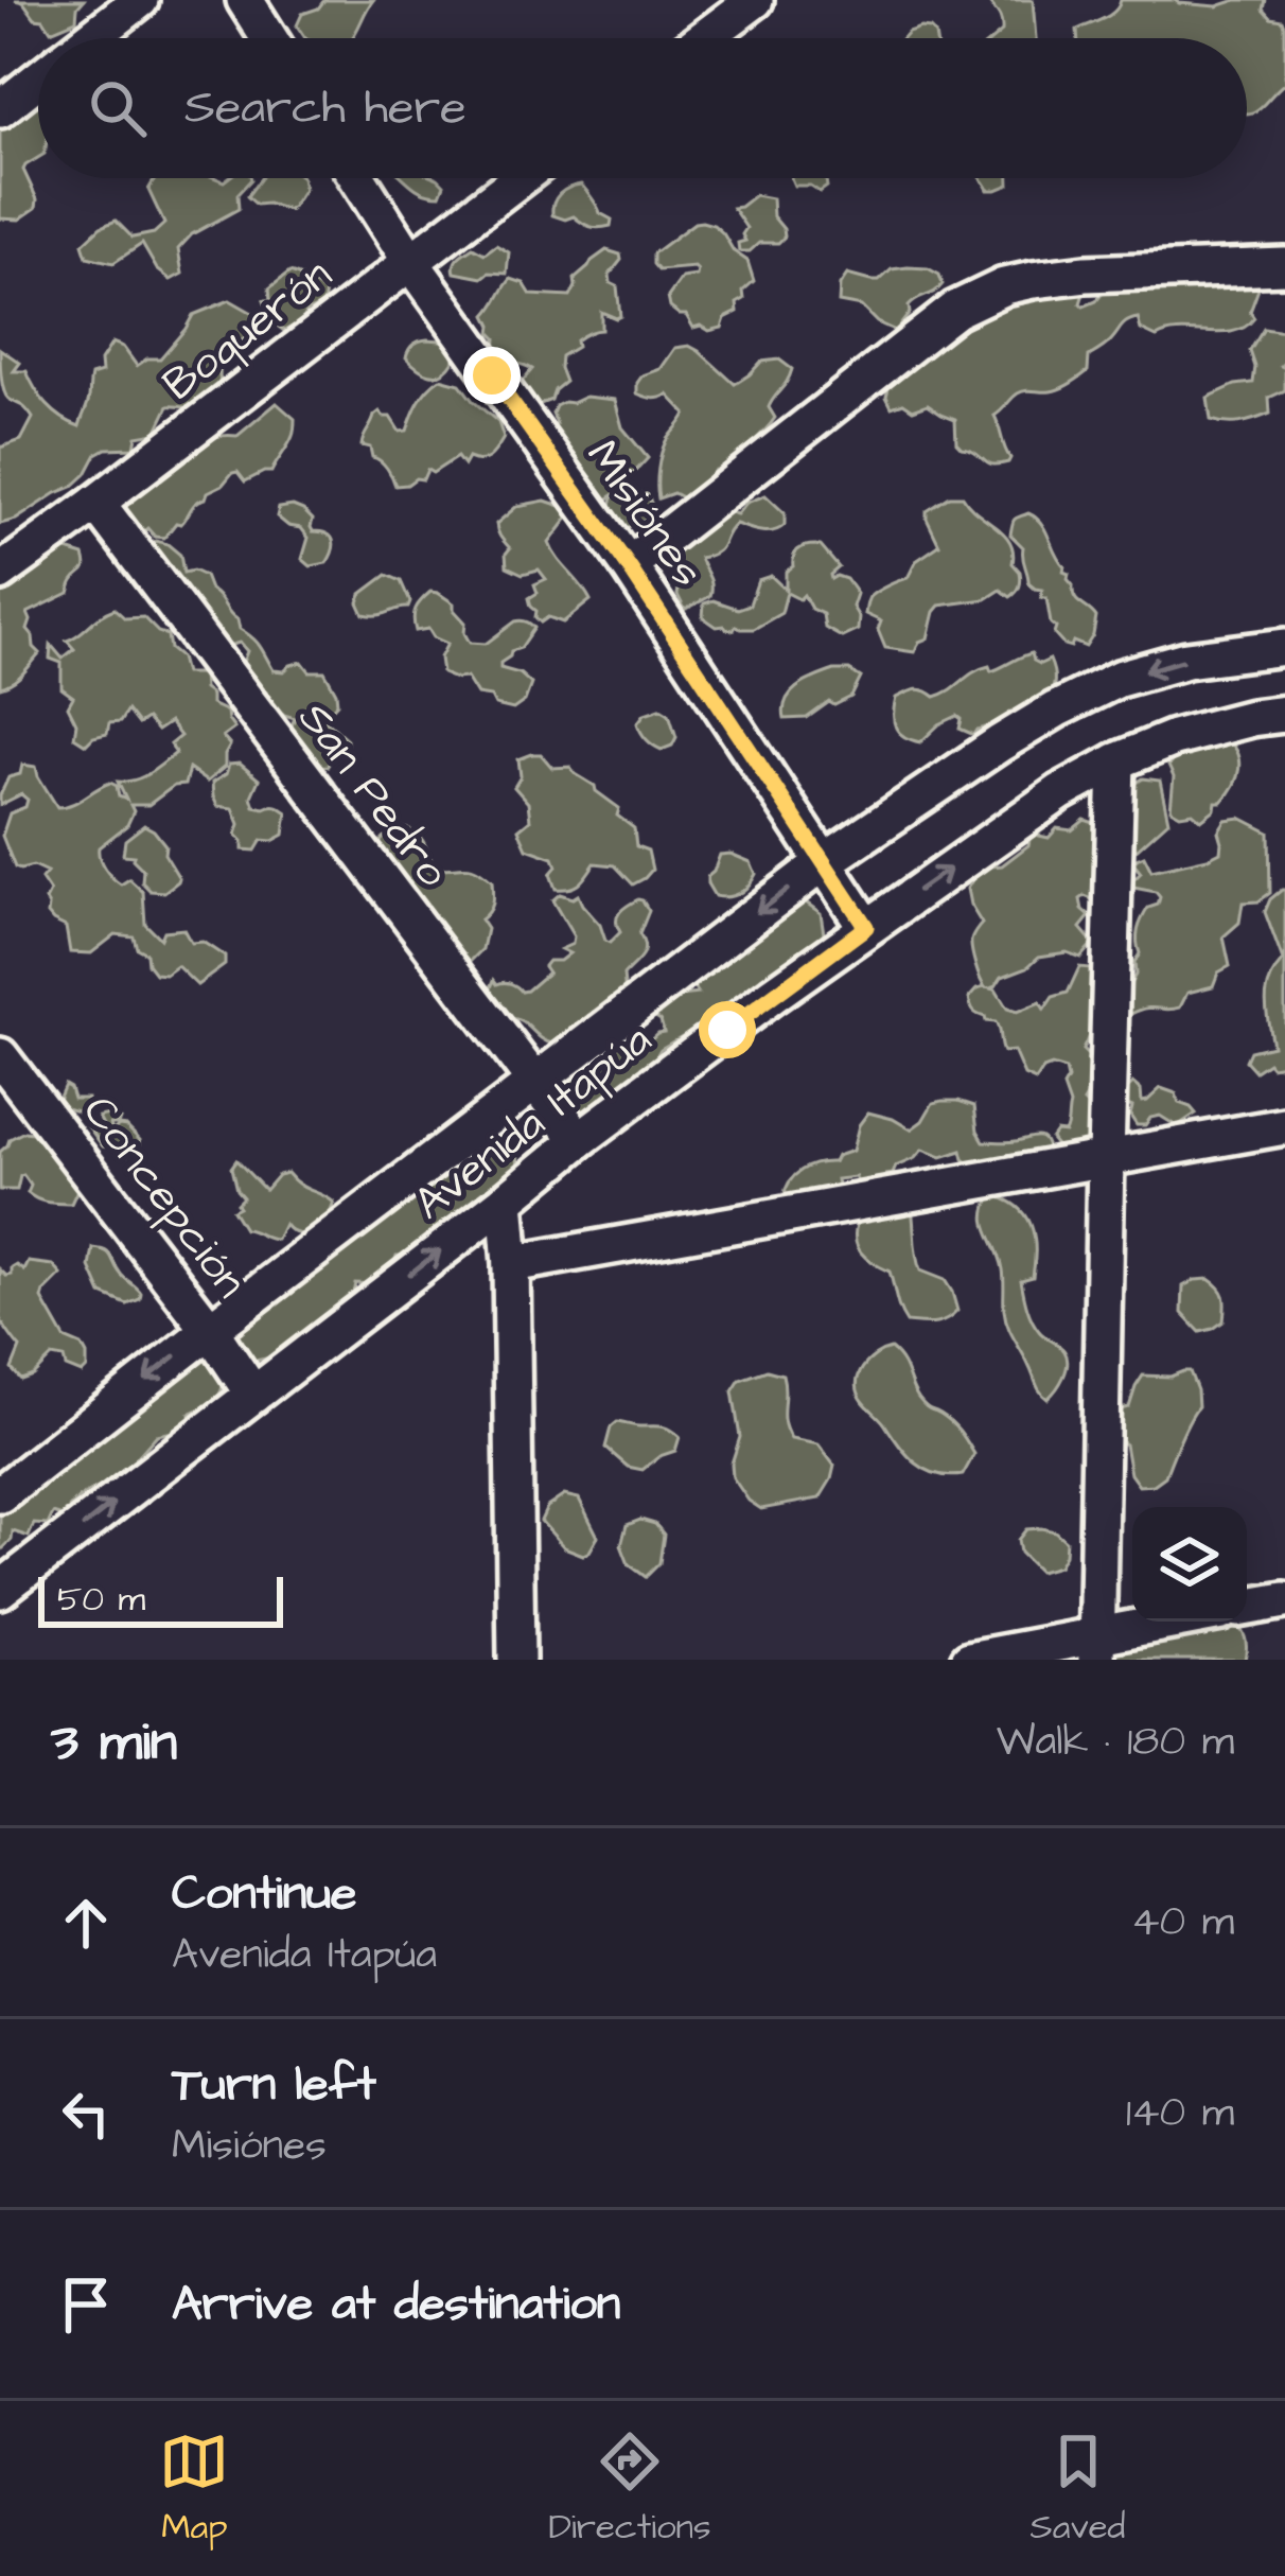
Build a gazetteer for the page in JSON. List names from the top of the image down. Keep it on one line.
{"streets":{"street":["Boquerón","Misiónes","San Pedro","Avenida Itapúa","Concepción"]},"crossings":[["Boquerón","Misiónes"],["Boquerón","San Pedro"],["Misiónes","Avenida Itapúa"],["San Pedro","Avenida Itapúa"],["Avenida Itapúa","Concepción"]],"scale_bar":"50 m","page":{"search":"Search here","scale":"50 m","heading":["3 min","Walk · 180 m"],"list":[["Continue","Avenida Itapúa","40 m"],["Turn left","Misiónes","140 m"],"Arrive at destination"],"nav":["Map","Directions","Saved"]}}
